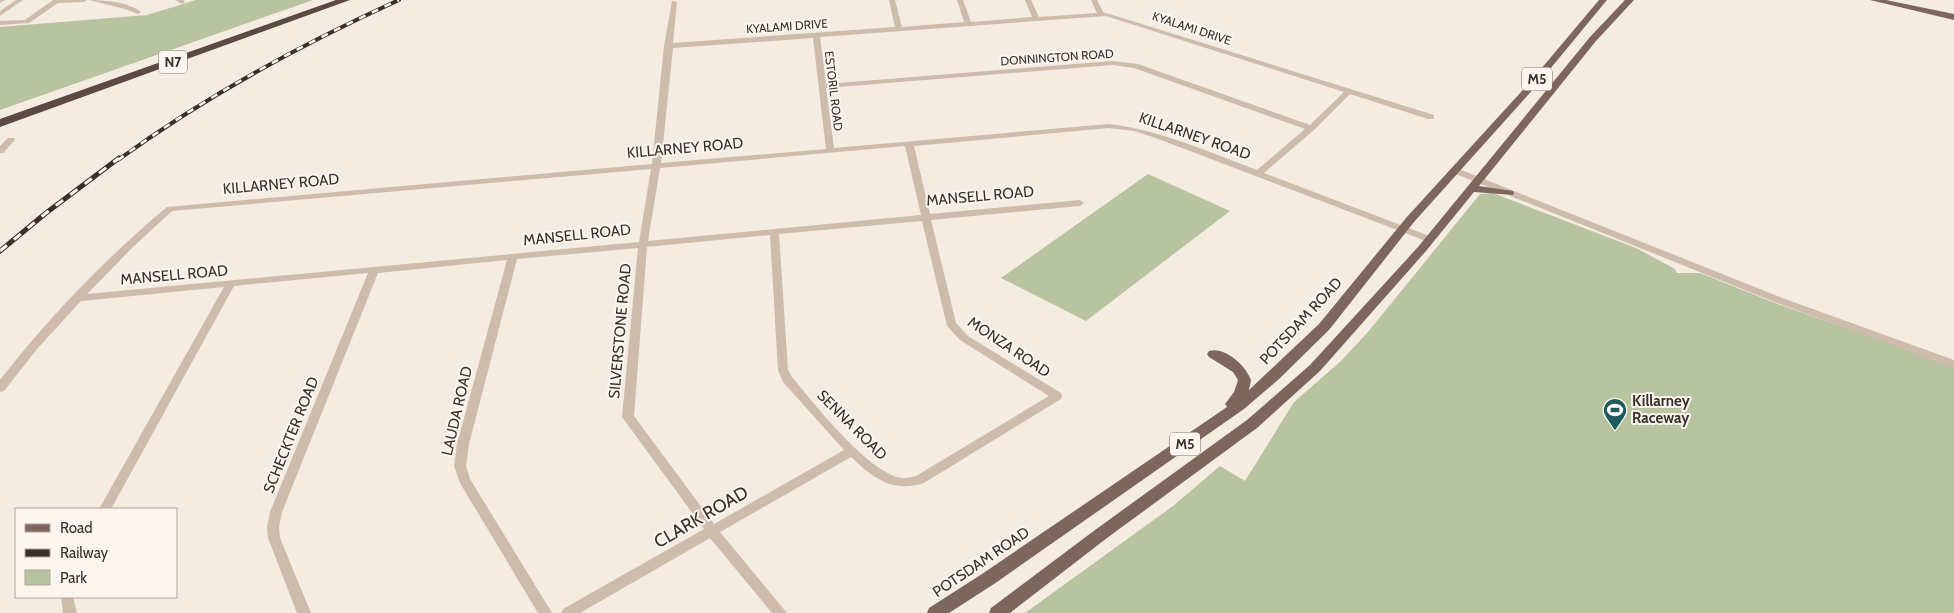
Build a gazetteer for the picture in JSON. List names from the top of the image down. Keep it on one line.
{"streets":{"highway":["N7"],"main road":["M5","POTSDAM ROAD"],"street":["KYALAMI DRIVE","DONNINGTON ROAD","ESTORIL ROAD","KILLARNEY ROAD","MANSELL ROAD","SILVERSTONE ROAD","MONZA ROAD","LAUDA ROAD","SENNA ROAD","SCHECKTER ROAD","CLARK ROAD"]},"crossings":[["KYALAMI DRIVE","ESTORIL ROAD"],["KYALAMI DRIVE","SILVERSTONE ROAD"],["DONNINGTON ROAD","ESTORIL ROAD"],["M5","KILLARNEY ROAD"],["ESTORIL ROAD","KILLARNEY ROAD"],["KILLARNEY ROAD","MANSELL ROAD"],["KILLARNEY ROAD","POTSDAM ROAD"],["KILLARNEY ROAD","SILVERSTONE ROAD"],["KILLARNEY ROAD","MONZA ROAD"],["MANSELL ROAD","SILVERSTONE ROAD"],["MANSELL ROAD","MONZA ROAD"],["MANSELL ROAD","LAUDA ROAD"],["MANSELL ROAD","SENNA ROAD"],["MANSELL ROAD","SCHECKTER ROAD"],["SILVERSTONE ROAD","CLARK ROAD"],["MONZA ROAD","SENNA ROAD"],["SENNA ROAD","CLARK ROAD"]],"places":{"sports":["Killarney Raceway"]},"legend":["Road","Railway","Park"]}
